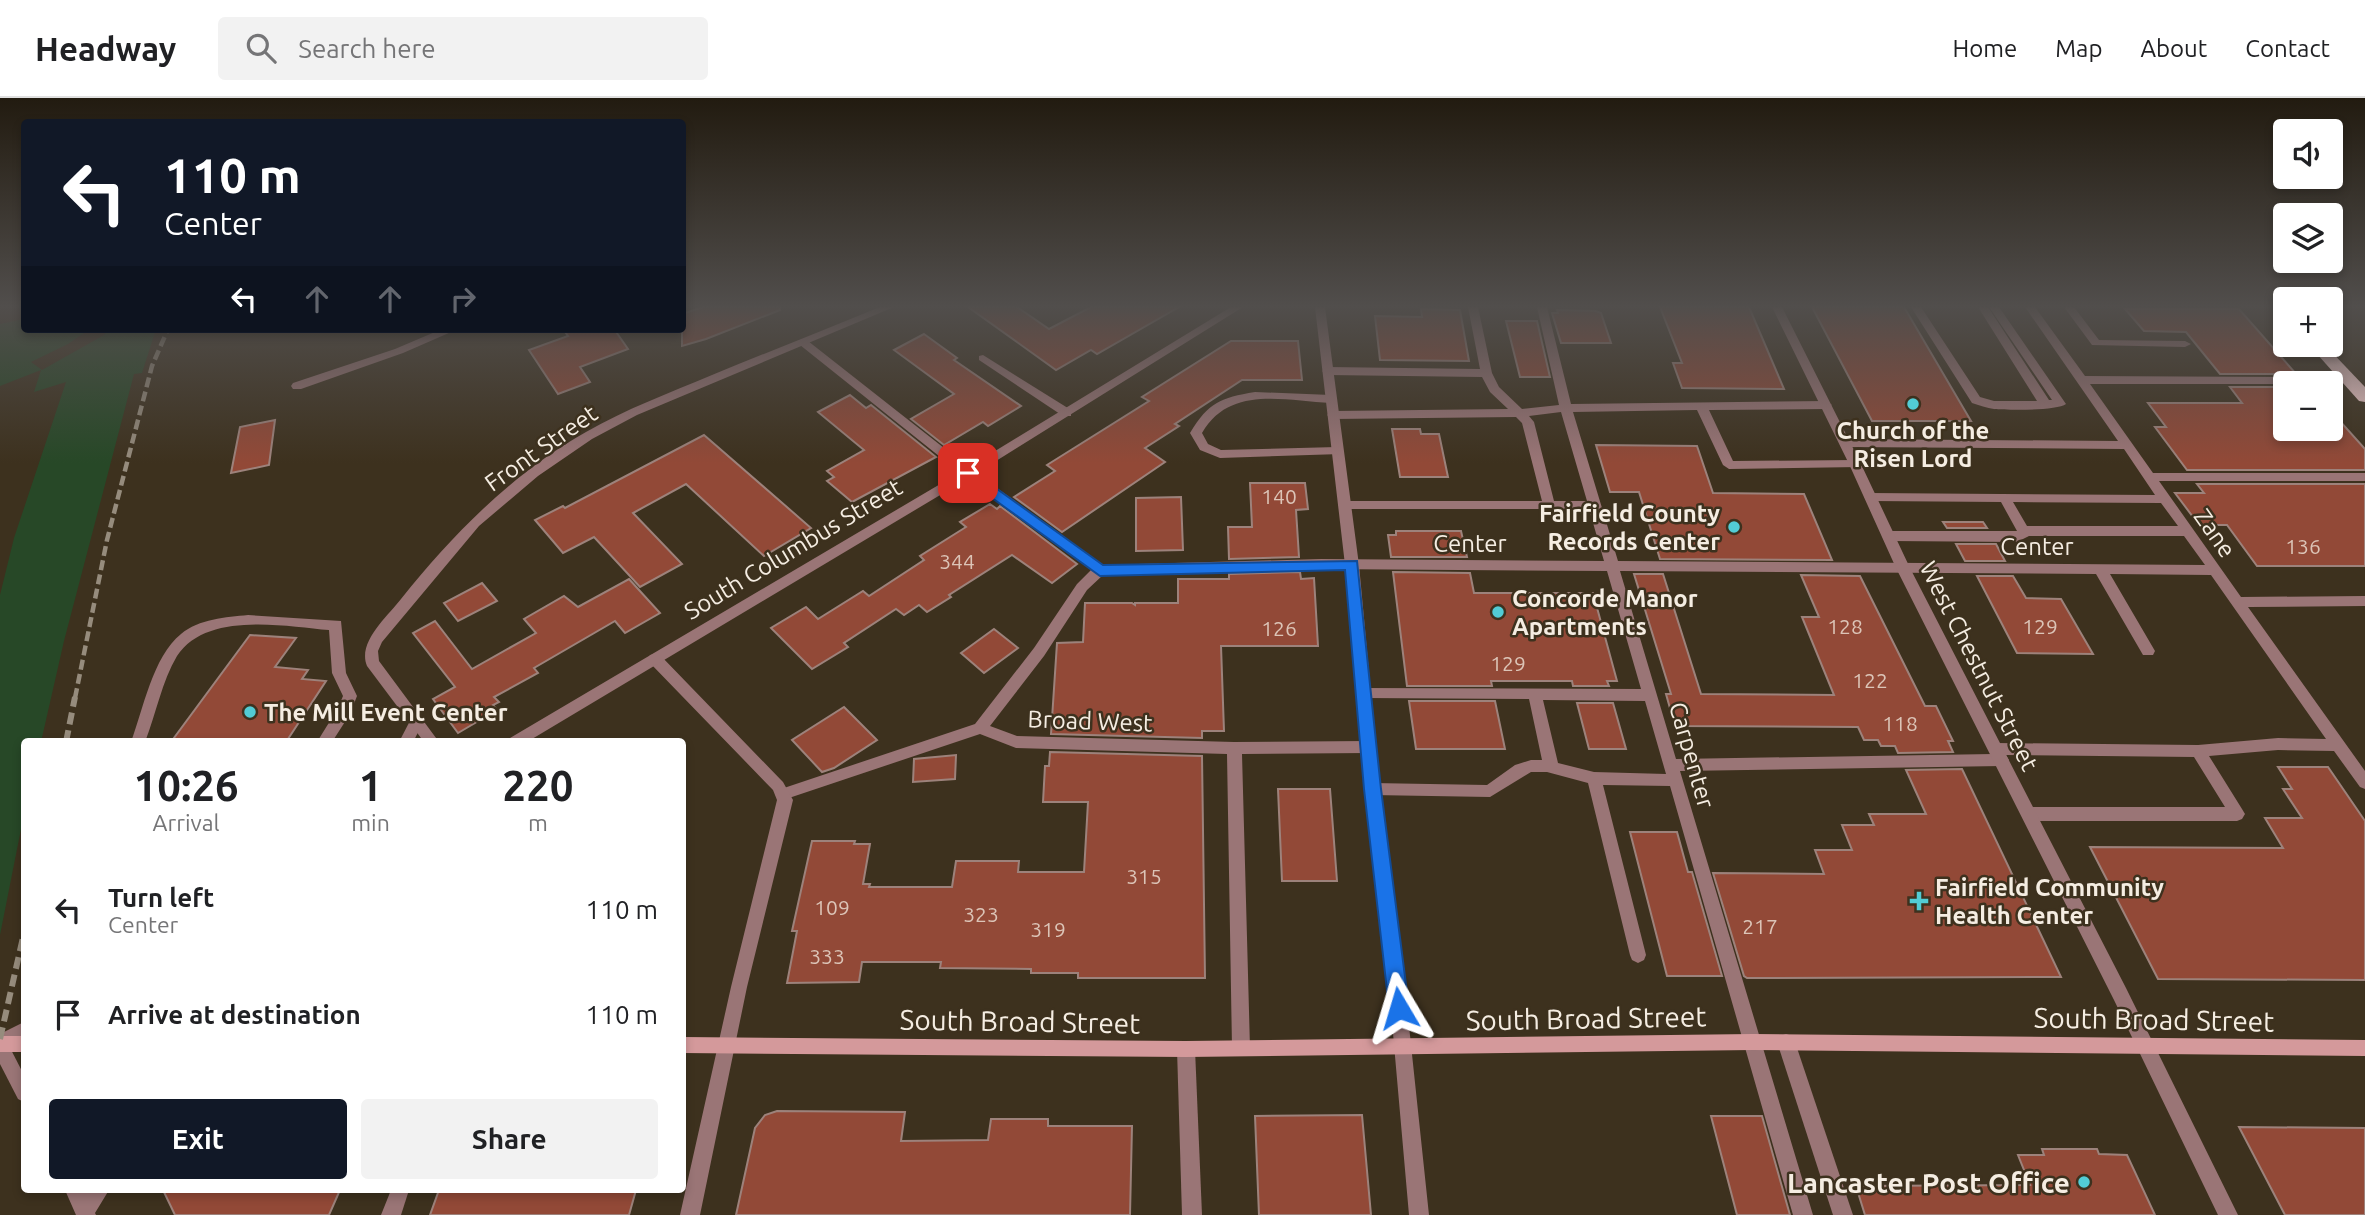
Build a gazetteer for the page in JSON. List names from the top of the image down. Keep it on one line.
{"streets":{"main road":["South Broad Street"],"street":["Front Street","Zane","Center","South Columbus Street","West Chestnut Street","Broad West","Carpenter"]},"crossings":[["Zane","Center"],["Center","West Chestnut Street"],["Center","Carpenter"],["West Chestnut Street","South Broad Street"],["Carpenter","South Broad Street"]],"places":{"other":["Church of the Risen Lord","Fairfield County Records Center","Concorde Manor Apartments","The Mill Event Center","Lancaster Post Office"],"health":["Fairfield Community Health Center"]},"house_numbers":["140","136","344","128","129","126","129","122","118","315","109","323","217","319","333"],"page":{"header":"Headway","search":"Search here","nav":["Home","Map","About","Contact"],"map_buttons":["+","−"],"turn":["110 m","Center"],"eta":["10:26","Arrival","1","min","220","m"],"list":[{"name":"Turn left","note":"Center","value":"110 m"},{"name":"Arrive at destination","value":"110 m"}],"buttons":["Exit","Share"]}}
